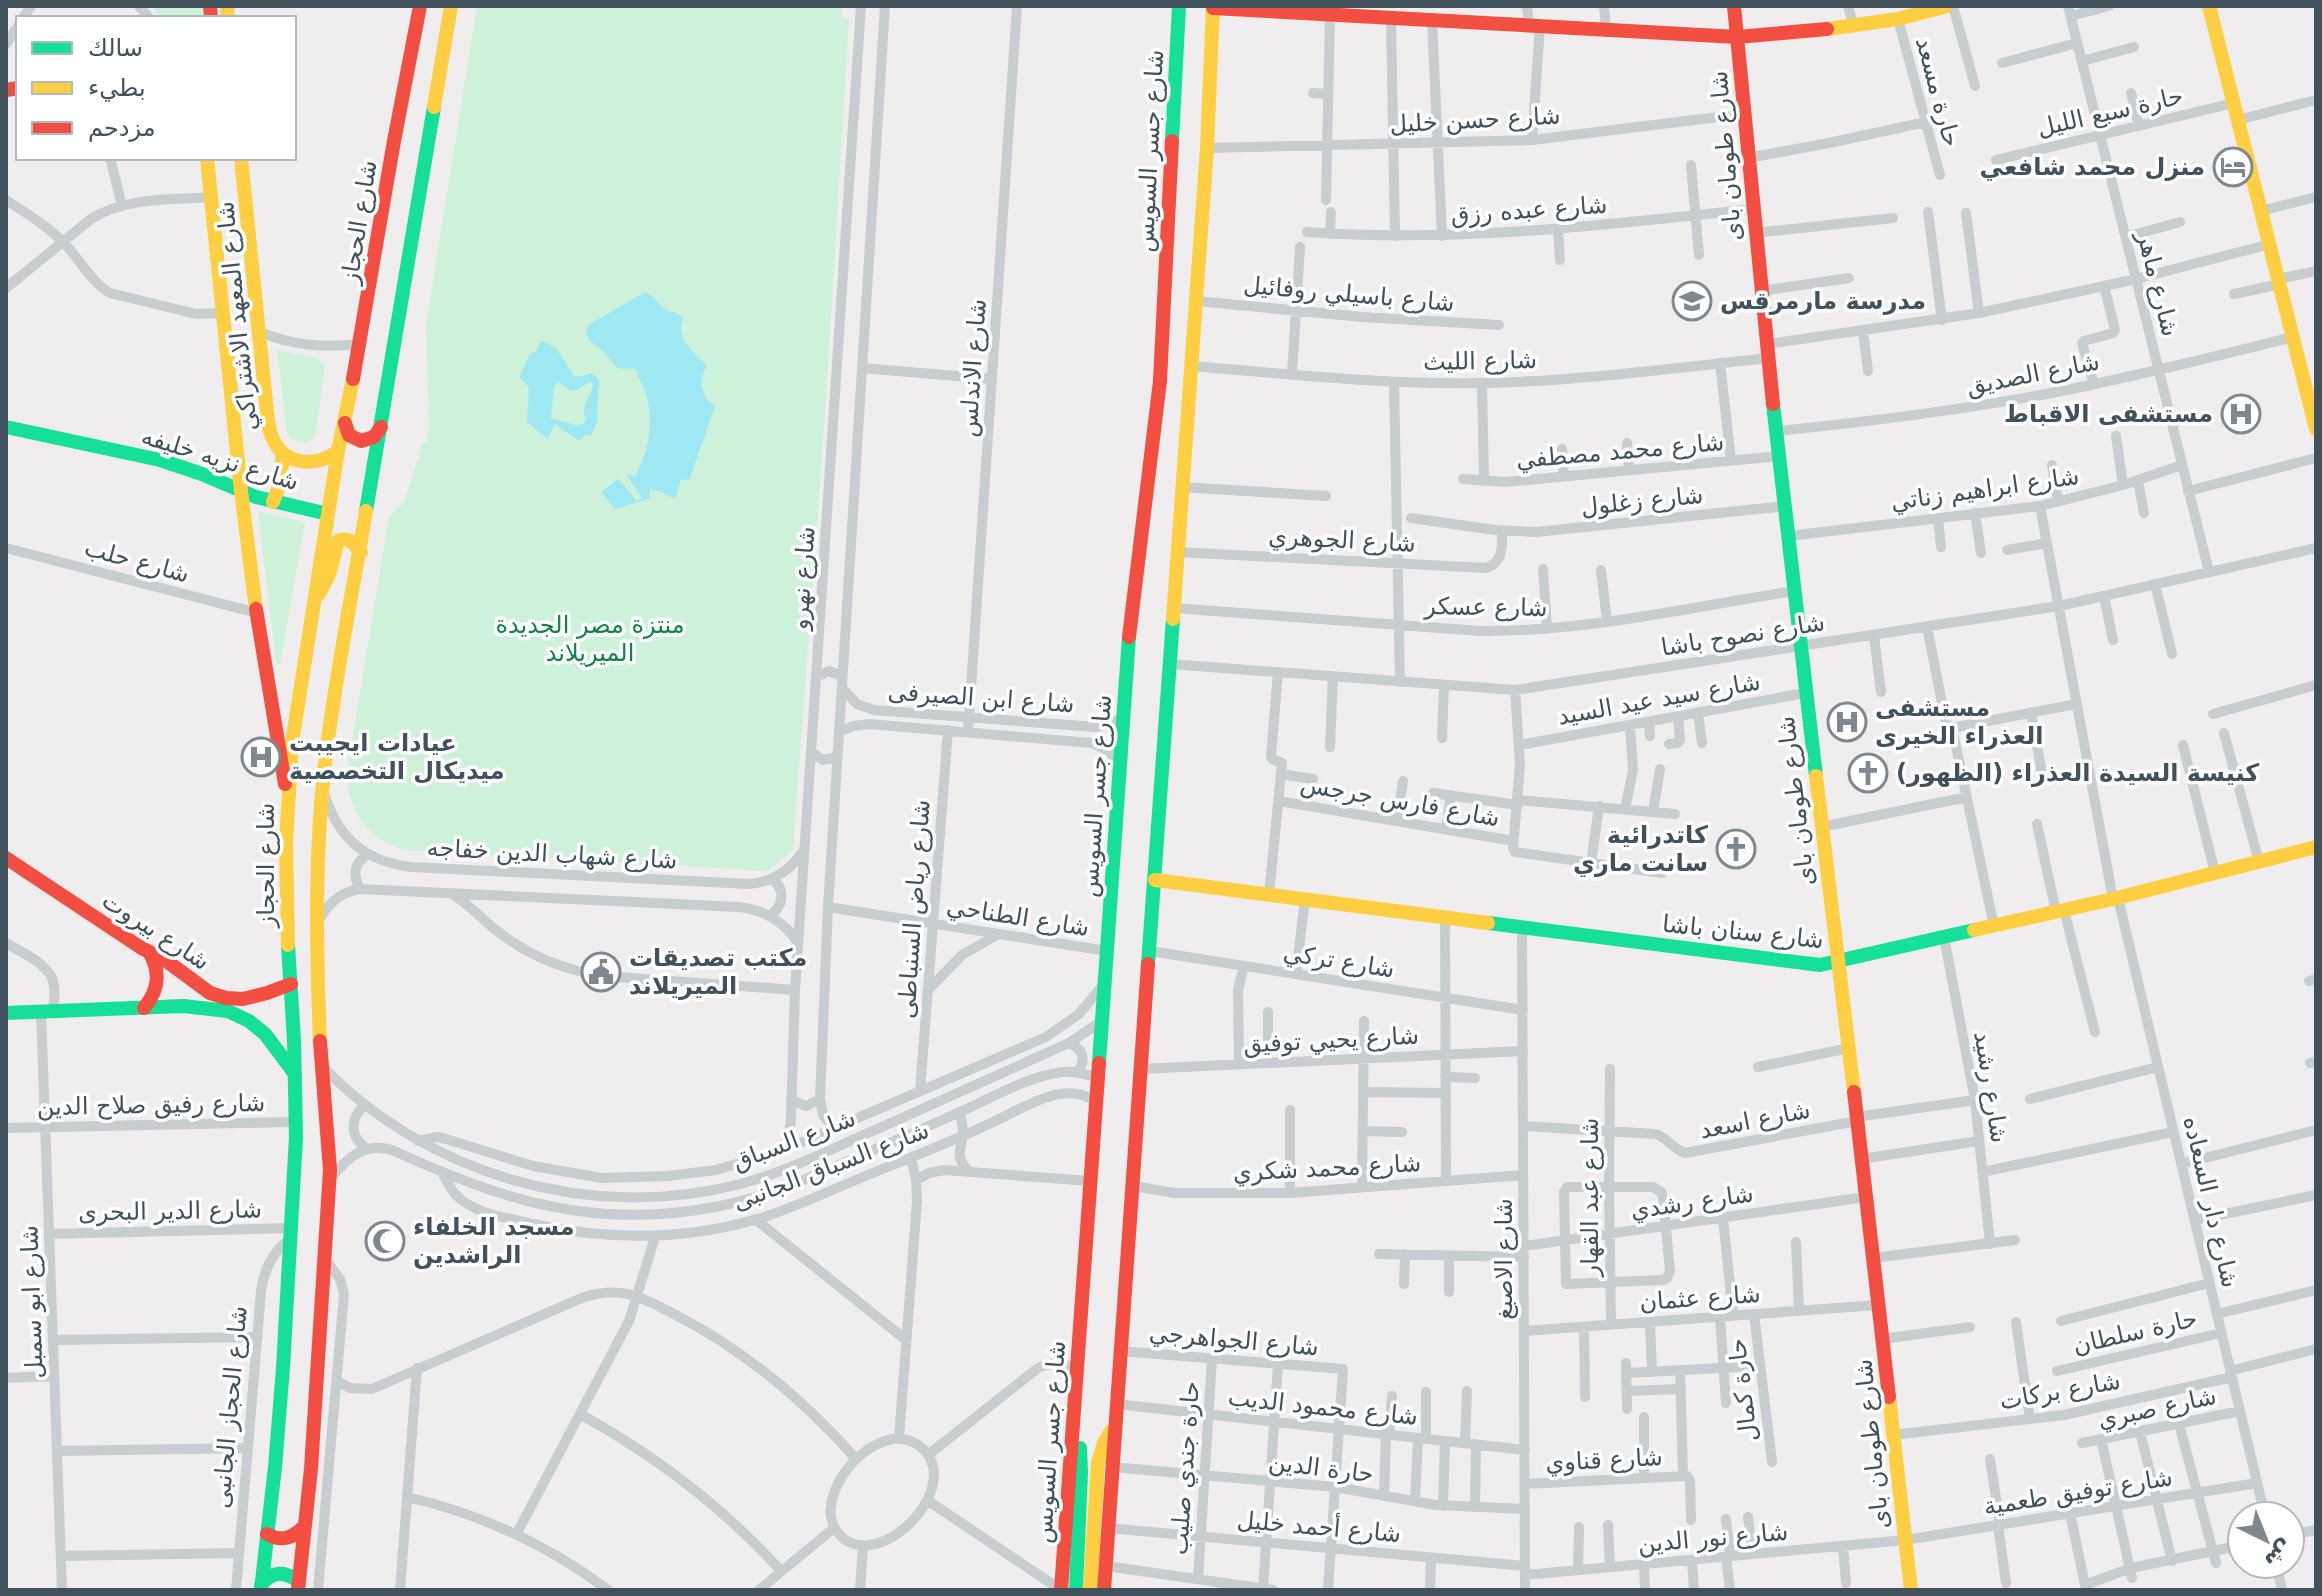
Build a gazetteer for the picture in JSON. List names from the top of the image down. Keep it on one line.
{"streets":{"main road":["شارع جسر السويس","شارع طومان باى","شارع الحجاز","شارع المعهد الاشتراكي","شارع نزيه خليفه","شارع بيروت","شارع سنان باشا"],"street":["حارة مسعد","حارة سبع الليل","شارع حسن خليل","شارع عبده رزق","شارع ماهر","شارع باسيلي روفائيل","شارع الليث","شارع الاندلس","شارع الصديق","شارع محمد مصطفي","شارع ابراهيم زناتي","شارع زغلول","شارع الجوهري","شارع حلب","شارع نهرو","شارع عسكر","شارع نصوح باشا","شارع ابن الصيرفى","شارع سيد عيد السيد","شارع فارس جرجس","شارع شهاب الدين خفاجه","شارع رياض السنباطى","شارع الطناحي","شارع تركي","شارع يحيي توفيق","شارع رشيد","شارع رفيق صلاح الدين","شارع اسعد","شارع السباق","شارع السباق الجانبى","شارع محمد شكري","شارع عبد القهار","شارع رشدي","شارع دار السعاده","شارع الدير البحرى","شارع الاصبغ","شارع عثمان","شارع ابو سمبل","حارة سلطان","شارع الجواهرجي","حارة كمال","شارع بركات","شارع الحجاز الجانبى","شارع محمود الديب","شارع صبري","شارع قناوي","حارة جندي صليب","حارة الدين","شارع توفيق طعمية","شارع أحمد خليل","شارع نور الدين"]},"crossings":[["حارة سبع الليل","شارع ماهر"],["شارع حسن خليل","شارع طومان باى"],["شارع جسر السويس","شارع ابن الصيرفى"],["شارع جسر السويس","شارع الطناحي"],["شارع جسر السويس","شارع السباق"],["شارع جسر السويس","شارع السباق الجانبى"],["شارع طومان باى","شارع عبده رزق"],["شارع طومان باى","شارع الليث"],["شارع طومان باى","شارع الصديق"],["شارع طومان باى","شارع محمد مصطفي"],["شارع طومان باى","شارع ابراهيم زناتي"],["شارع طومان باى","شارع زغلول"],["شارع طومان باى","شارع عسكر"],["شارع طومان باى","شارع نصوح باشا"],["شارع طومان باى","شارع سيد عيد السيد"],["شارع طومان باى","شارع سنان باشا"],["شارع طومان باى","شارع اسعد"],["شارع طومان باى","شارع رشدي"],["شارع طومان باى","شارع عثمان"],["شارع طومان باى","شارع بركات"],["شارع طومان باى","شارع توفيق طعمية"],["شارع طومان باى","شارع نور الدين"],["شارع الحجاز","شارع المعهد الاشتراكي"],["شارع الحجاز","شارع نزيه خليفه"],["شارع الحجاز","شارع بيروت"],["شارع الحجاز","شارع رفيق صلاح الدين"],["شارع الحجاز","شارع الدير البحرى"],["شارع الحجاز","شارع الحجاز الجانبى"],["شارع ماهر","شارع الليث"],["شارع ماهر","شارع الصديق"],["شارع ماهر","شارع ابراهيم زناتي"],["شارع ماهر","شارع نصوح باشا"],["شارع المعهد الاشتراكي","شارع نزيه خليفه"],["شارع المعهد الاشتراكي","شارع حلب"],["شارع الاندلس","شارع ابن الصيرفى"],["شارع ابراهيم زناتي","شارع دار السعاده"],["شارع زغلول","شارع الجوهري"],["شارع نهرو","شارع ابن الصيرفى"],["شارع نهرو","شارع شهاب الدين خفاجه"],["شارع نهرو","شارع الطناحي"],["شارع نهرو","شارع السباق الجانبى"],["شارع نصوح باشا","شارع دار السعاده"],["شارع ابن الصيرفى","شارع رياض السنباطى"],["شارع رياض السنباطى","شارع الطناحي"],["شارع رياض السنباطى","شارع السباق الجانبى"],["شارع سنان باشا","شارع رشيد"],["شارع سنان باشا","شارع دار السعاده"],["شارع سنان باشا","شارع الاصبغ"],["شارع تركي","شارع الاصبغ"],["شارع يحيي توفيق","شارع الاصبغ"],["شارع رشيد","شارع اسعد"],["شارع رفيق صلاح الدين","شارع ابو سمبل"],["شارع اسعد","شارع عبد القهار"],["شارع اسعد","شارع الاصبغ"],["شارع السباق","شارع السباق الجانبى"],["شارع محمد شكري","شارع الاصبغ"],["شارع عبد القهار","شارع رشدي"],["شارع عبد القهار","شارع عثمان"],["شارع رشدي","شارع الاصبغ"],["شارع دار السعاده","حارة سلطان"],["شارع دار السعاده","شارع بركات"],["شارع دار السعاده","شارع صبري"],["شارع دار السعاده","شارع توفيق طعمية"],["شارع الدير البحرى","شارع ابو سمبل"],["شارع الدير البحرى","شارع الحجاز الجانبى"],["شارع الاصبغ","شارع عثمان"],["شارع الاصبغ","شارع محمود الديب"],["شارع الاصبغ","شارع قناوي"],["شارع الاصبغ","حارة الدين"],["شارع الاصبغ","شارع أحمد خليل"],["شارع الاصبغ","شارع نور الدين"],["شارع عثمان","حارة كمال"],["شارع الجواهرجي","شارع محمود الديب"],["شارع الجواهرجي","حارة جندي صليب"],["شارع محمود الديب","حارة جندي صليب"],["حارة جندي صليب","حارة الدين"],["حارة جندي صليب","شارع أحمد خليل"],["شارع توفيق طعمية","شارع نور الدين"],["شارع أحمد خليل","شارع نور الدين"]],"parks":["منتزة مصر الجديدة الميريلاند"],"places":{"hotel":["منزل محمد شافعي"],"school or university":["مدرسة مارمرقس"],"hospital":["مستشفى الاقباط","مستشفى العذراء الخيرى","عيادات ايجيبت ميديكال التخصصية"],"church":["كنيسة السيدة العذراء (الظهور)","كاتدرائية سانت ماري"],"public building":["مكتب تصديقات الميريلاند"],"mosque":["مسجد الخلفاء الراشدين"]},"legend":["سالك","بطيء","مزدحم"],"north":"bottom right"}
